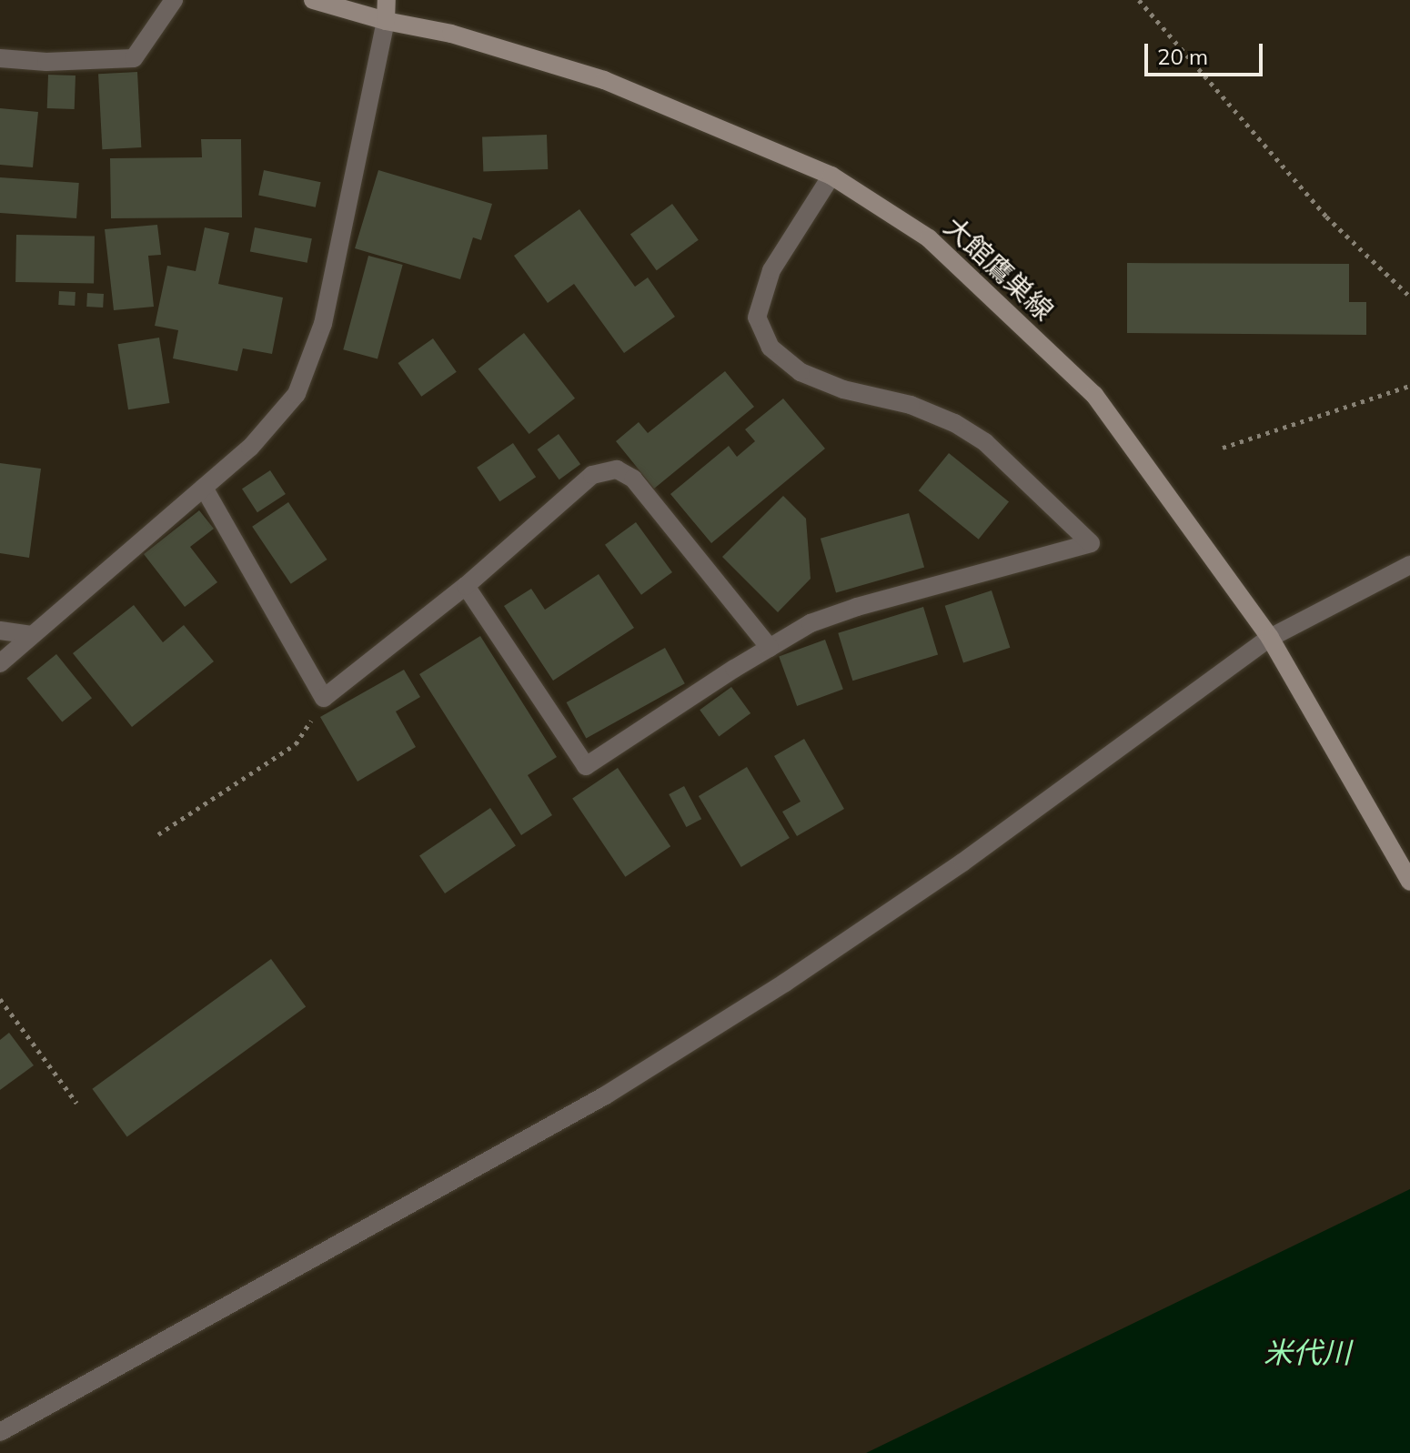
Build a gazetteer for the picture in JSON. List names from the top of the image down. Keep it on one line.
{"streets":{"main road":["大館鷹巣線"]},"water":["米代川"],"scale_bar":"20 m"}
